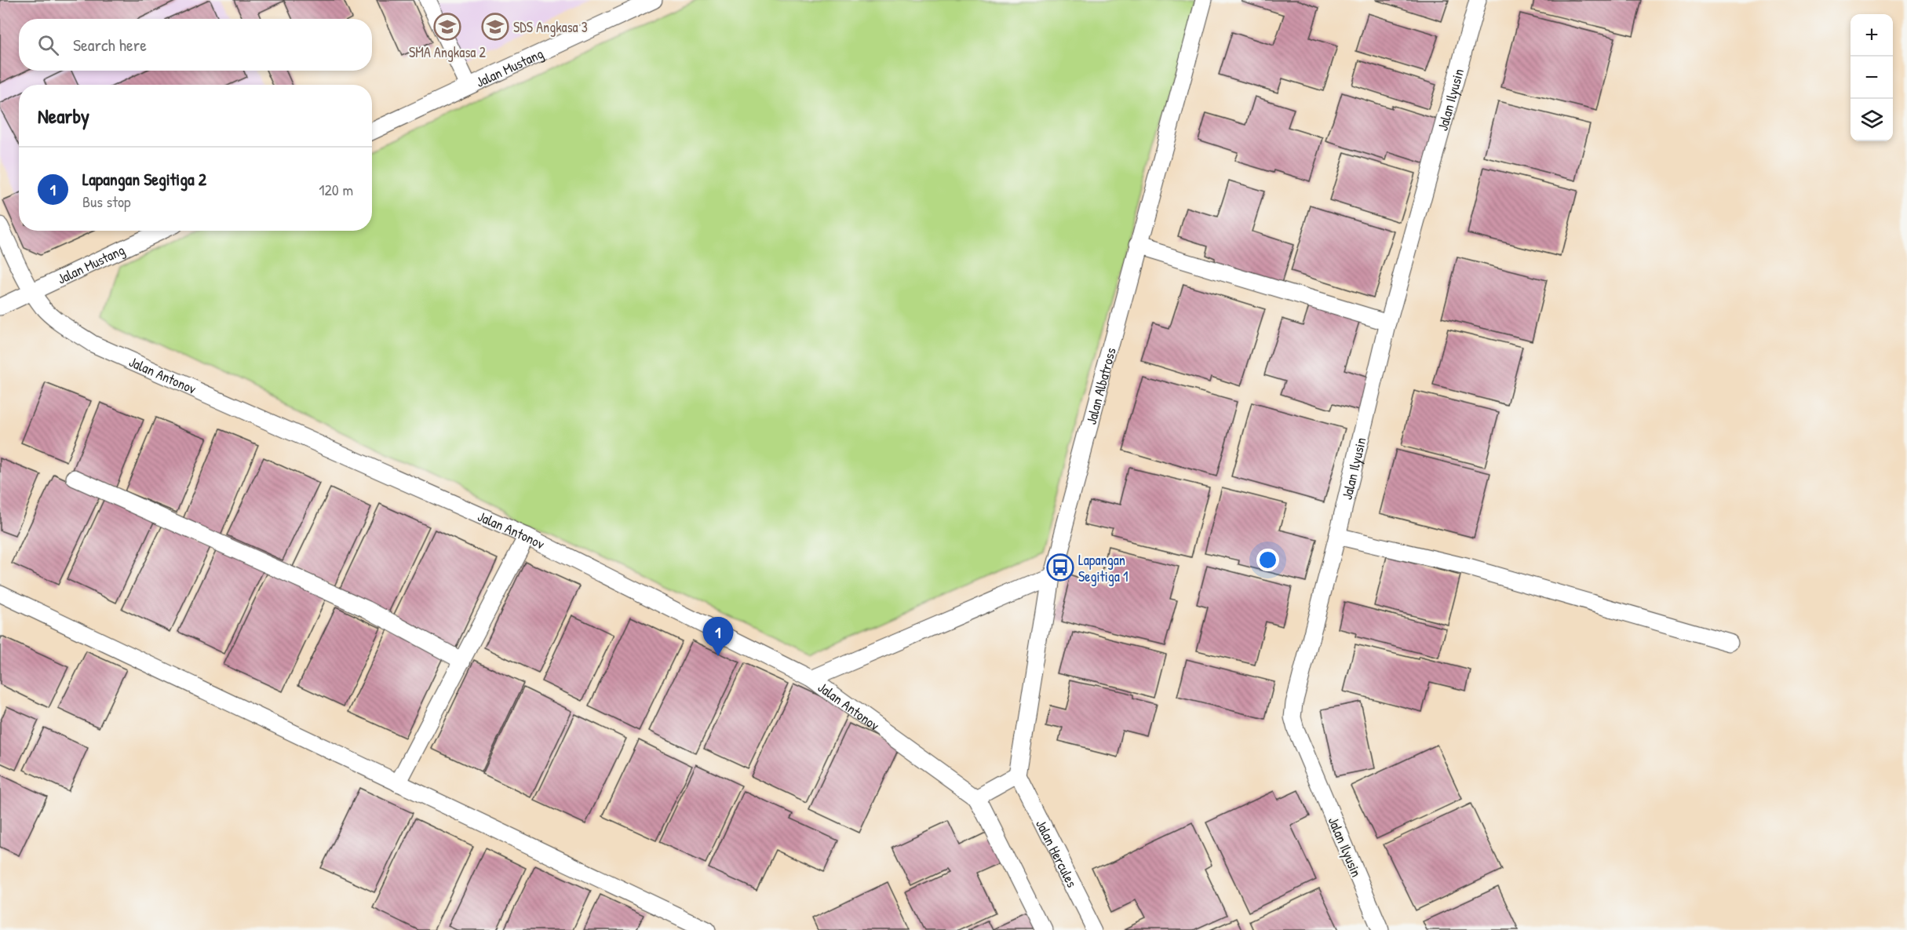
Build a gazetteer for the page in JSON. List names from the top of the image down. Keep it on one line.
{"streets":{"lane":["Jalan Mustang","Jalan Ilyusin","Jalan Antonov","Jalan Albatross","Jalan Hercules"]},"crossings":[["Jalan Mustang","Jalan Antonov"],["Jalan Albatross","Jalan Hercules"]],"places":{"school or university":["SMA Angkasa 2","SDS Angkasa 3"],"bus stop":["Lapangan Segitiga 1"]},"page":{"map_buttons":["+","−"],"search":"Search here","heading":"Nearby","list":[{"mark":"1","name":"Lapangan Segitiga 2","note":"Bus stop","value":"120 m"}],"pins":"1"}}
